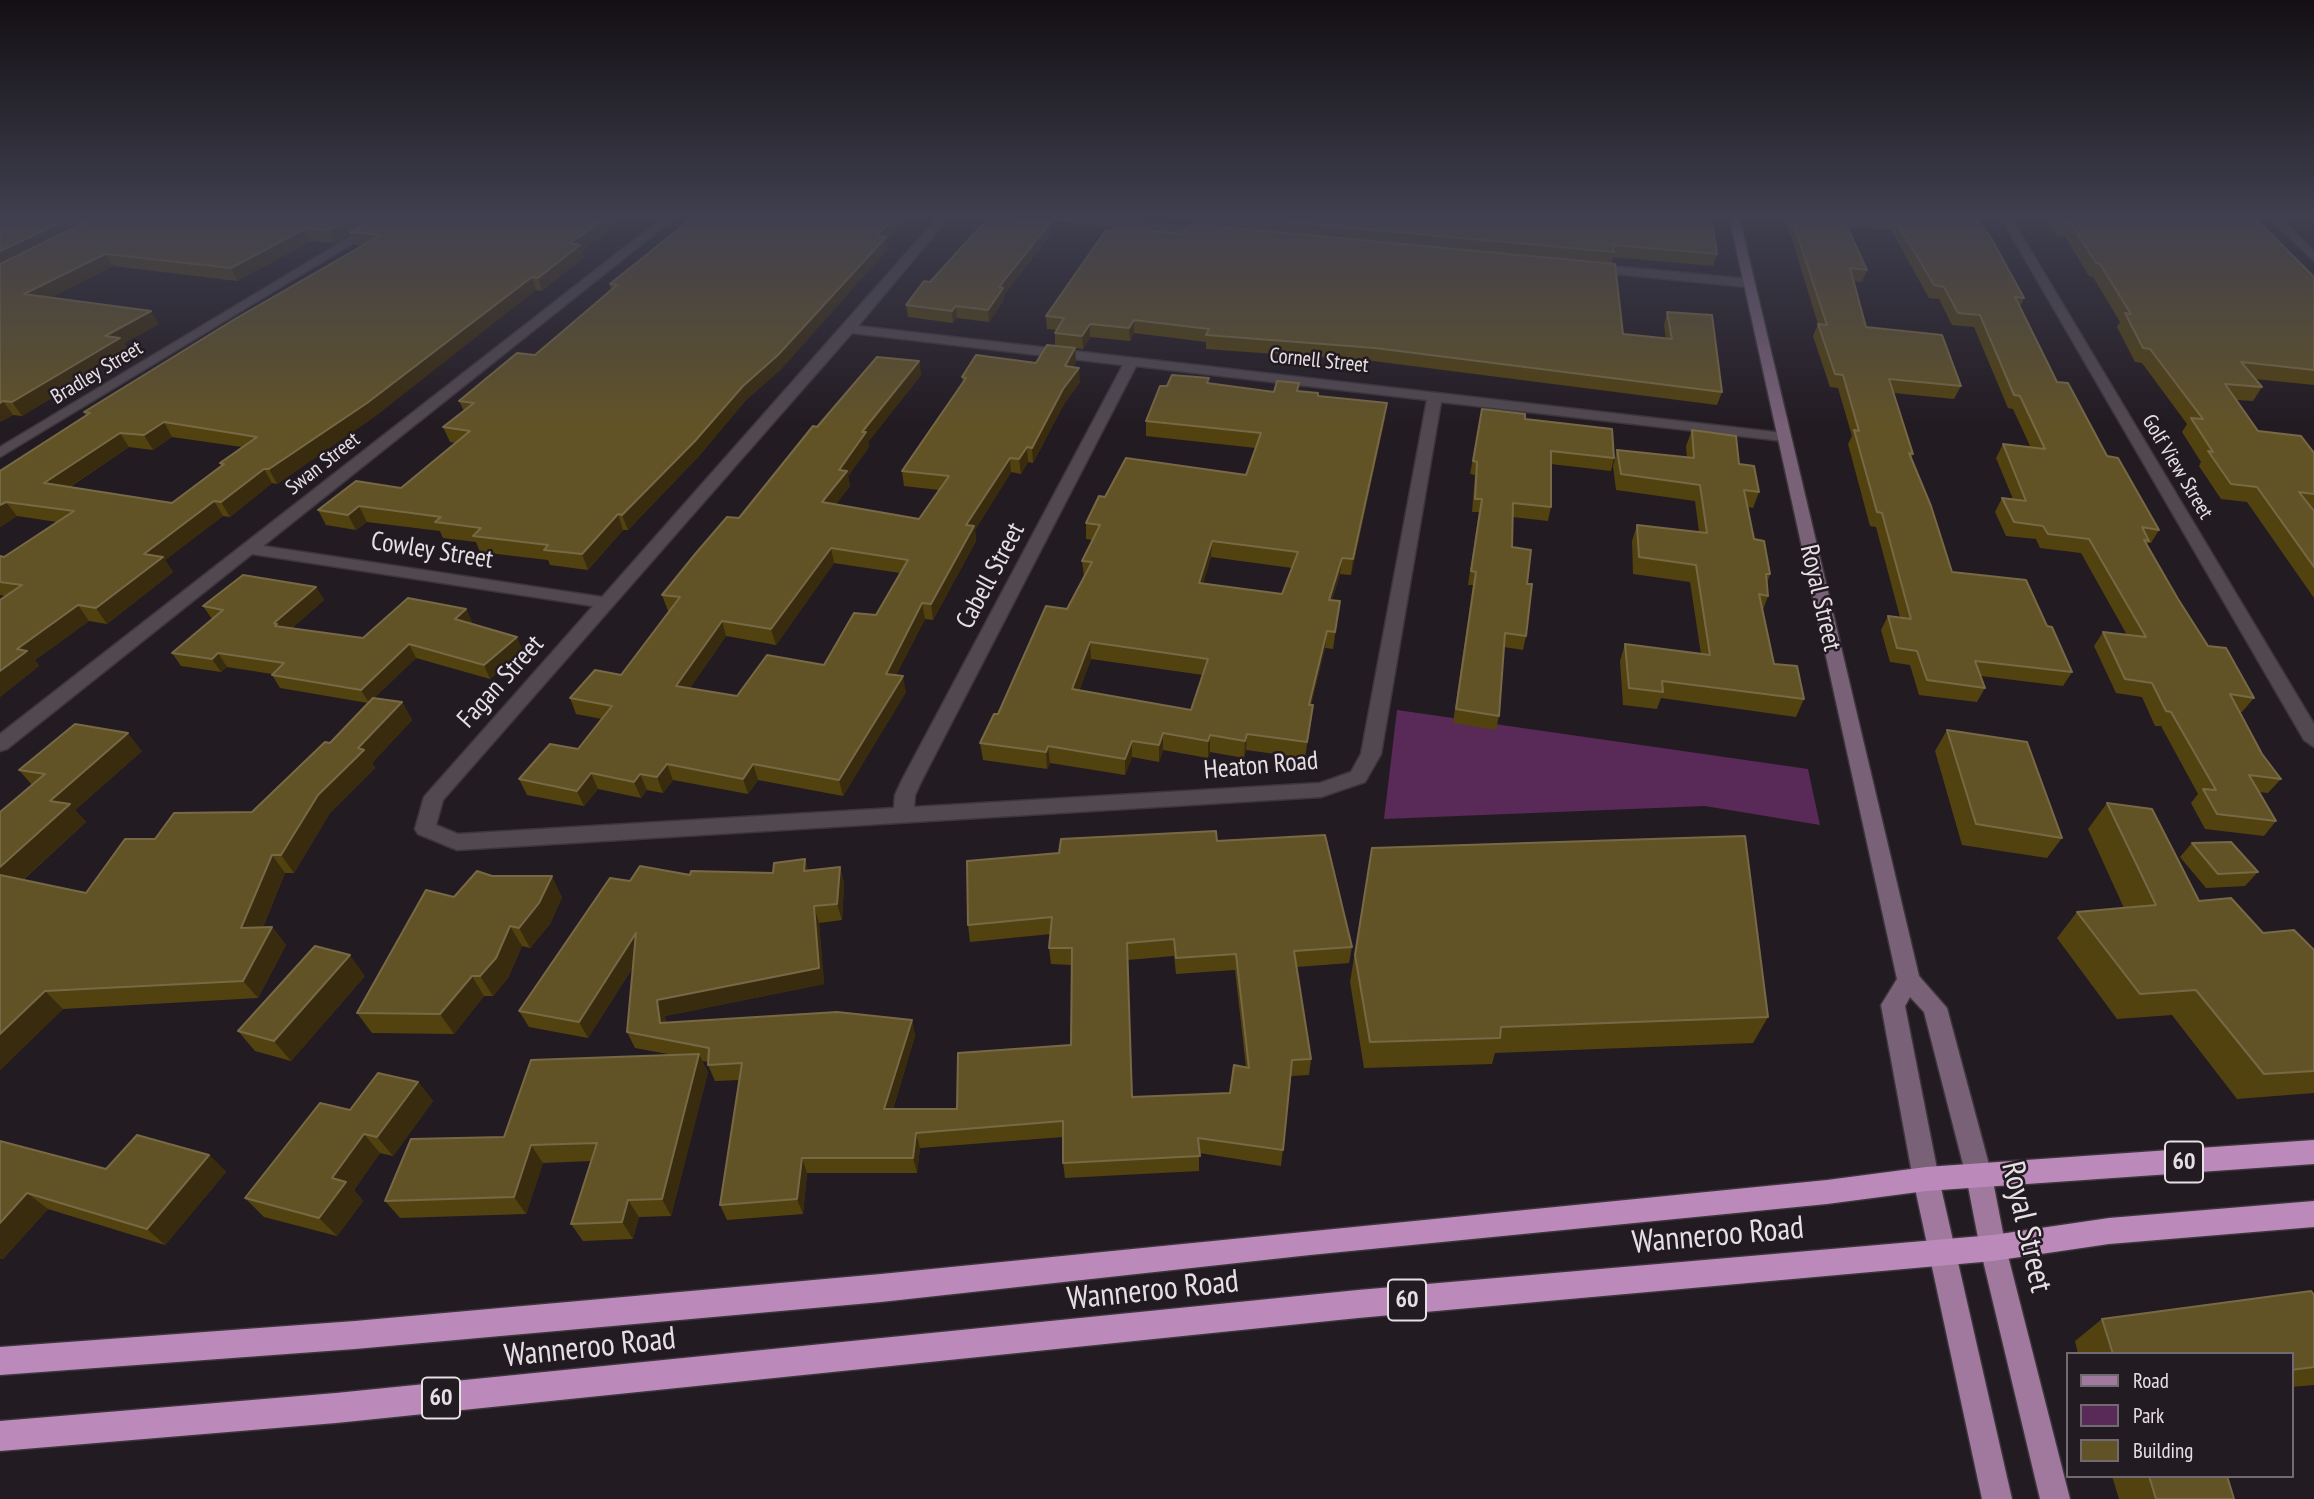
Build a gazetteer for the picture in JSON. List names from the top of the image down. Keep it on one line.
{"streets":{"highway":["60","Wanneroo Road"],"main road":["Royal Street"],"street":["Cornell Street","Bradley Street","Swan Street","Golf View Street","Cowley Street","Cabell Street","Fagan Street","Heaton Road"]},"crossings":[["Cornell Street","Cabell Street"],["Cornell Street","Royal Street"],["Cornell Street","Fagan Street"],["Cornell Street","Heaton Road"],["Swan Street","Cowley Street"],["Cowley Street","Fagan Street"],["Cabell Street","Fagan Street"],["Cabell Street","Heaton Road"],["Royal Street","Wanneroo Road"],["Fagan Street","Heaton Road"]],"legend":["Road","Park","Building"]}
